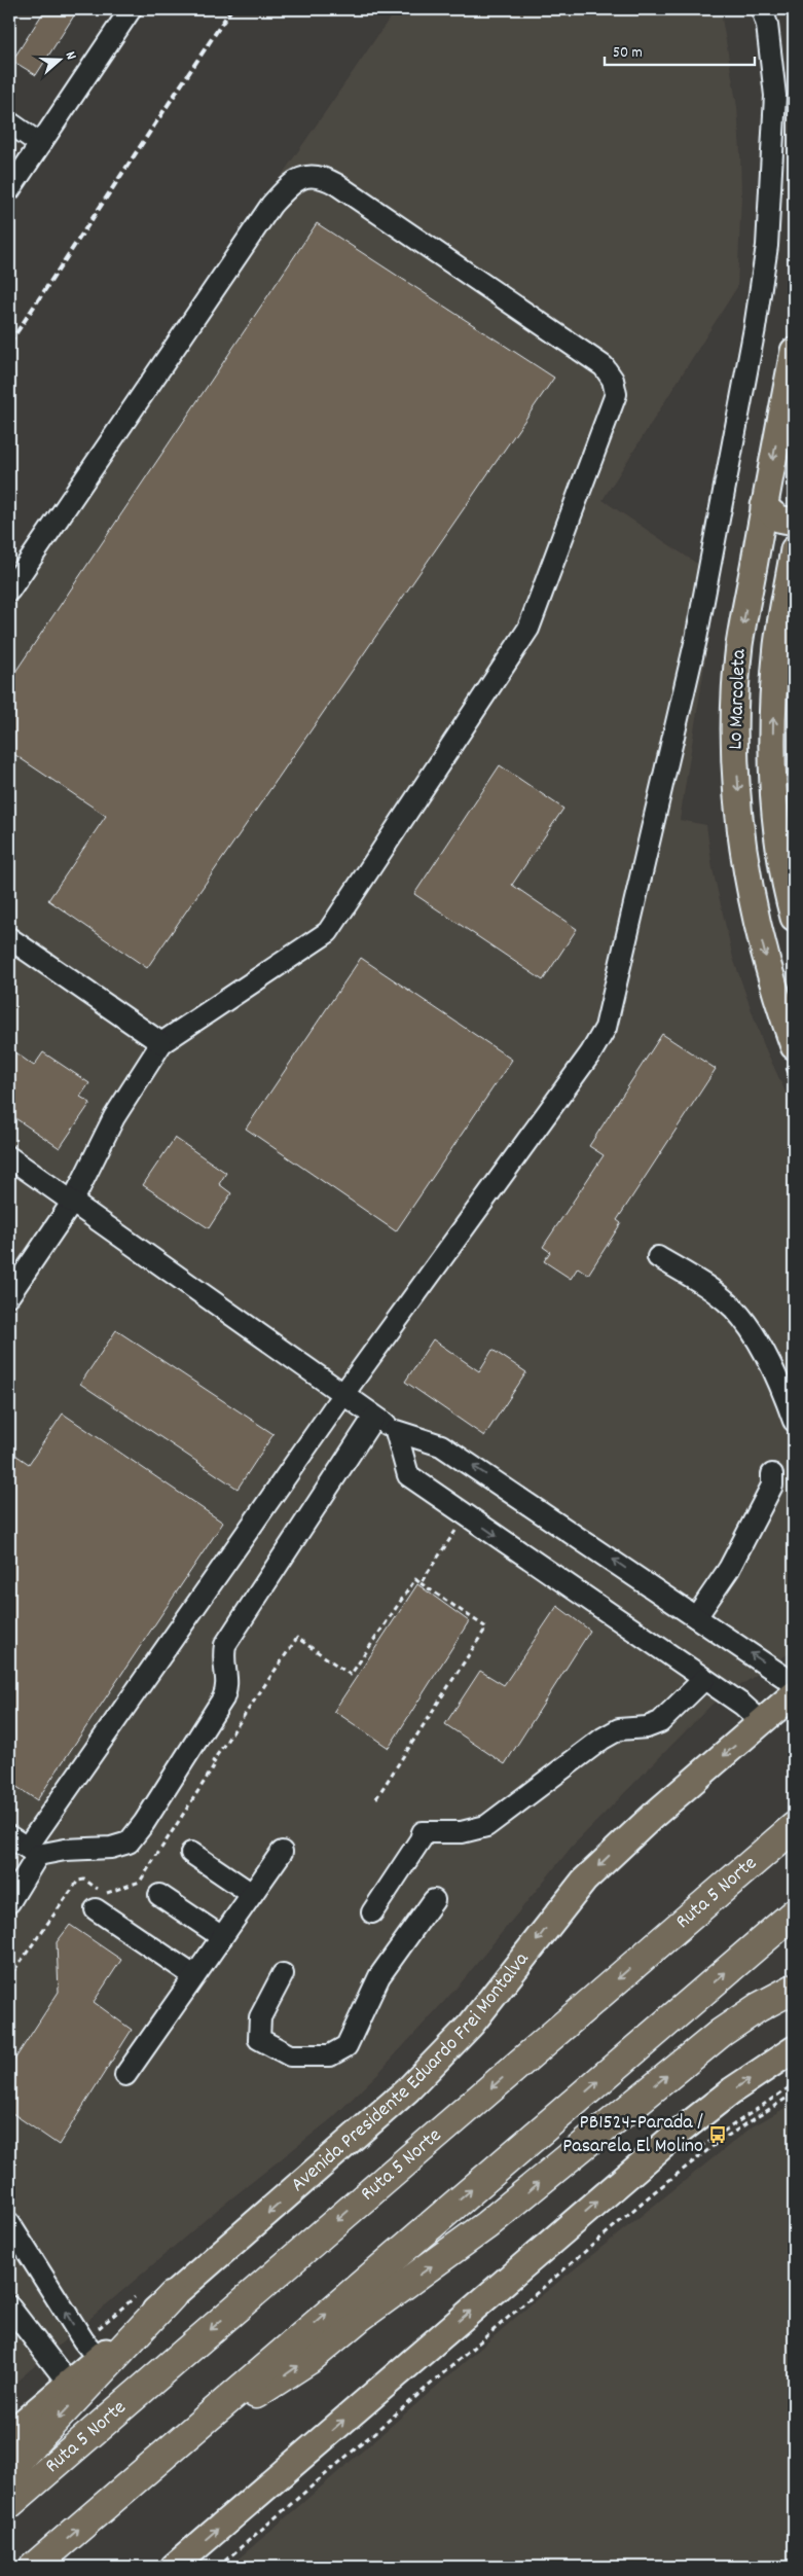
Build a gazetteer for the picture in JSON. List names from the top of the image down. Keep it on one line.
{"streets":{"highway":["Ruta 5 Norte"],"main road":["Lo Marcoleta","Avenida Presidente Eduardo Frei Montalva"]},"places":{"bus stop":["PB1524-Parada / Pasarela El Molino"]},"scale_bar":"50 m","north":"right"}
